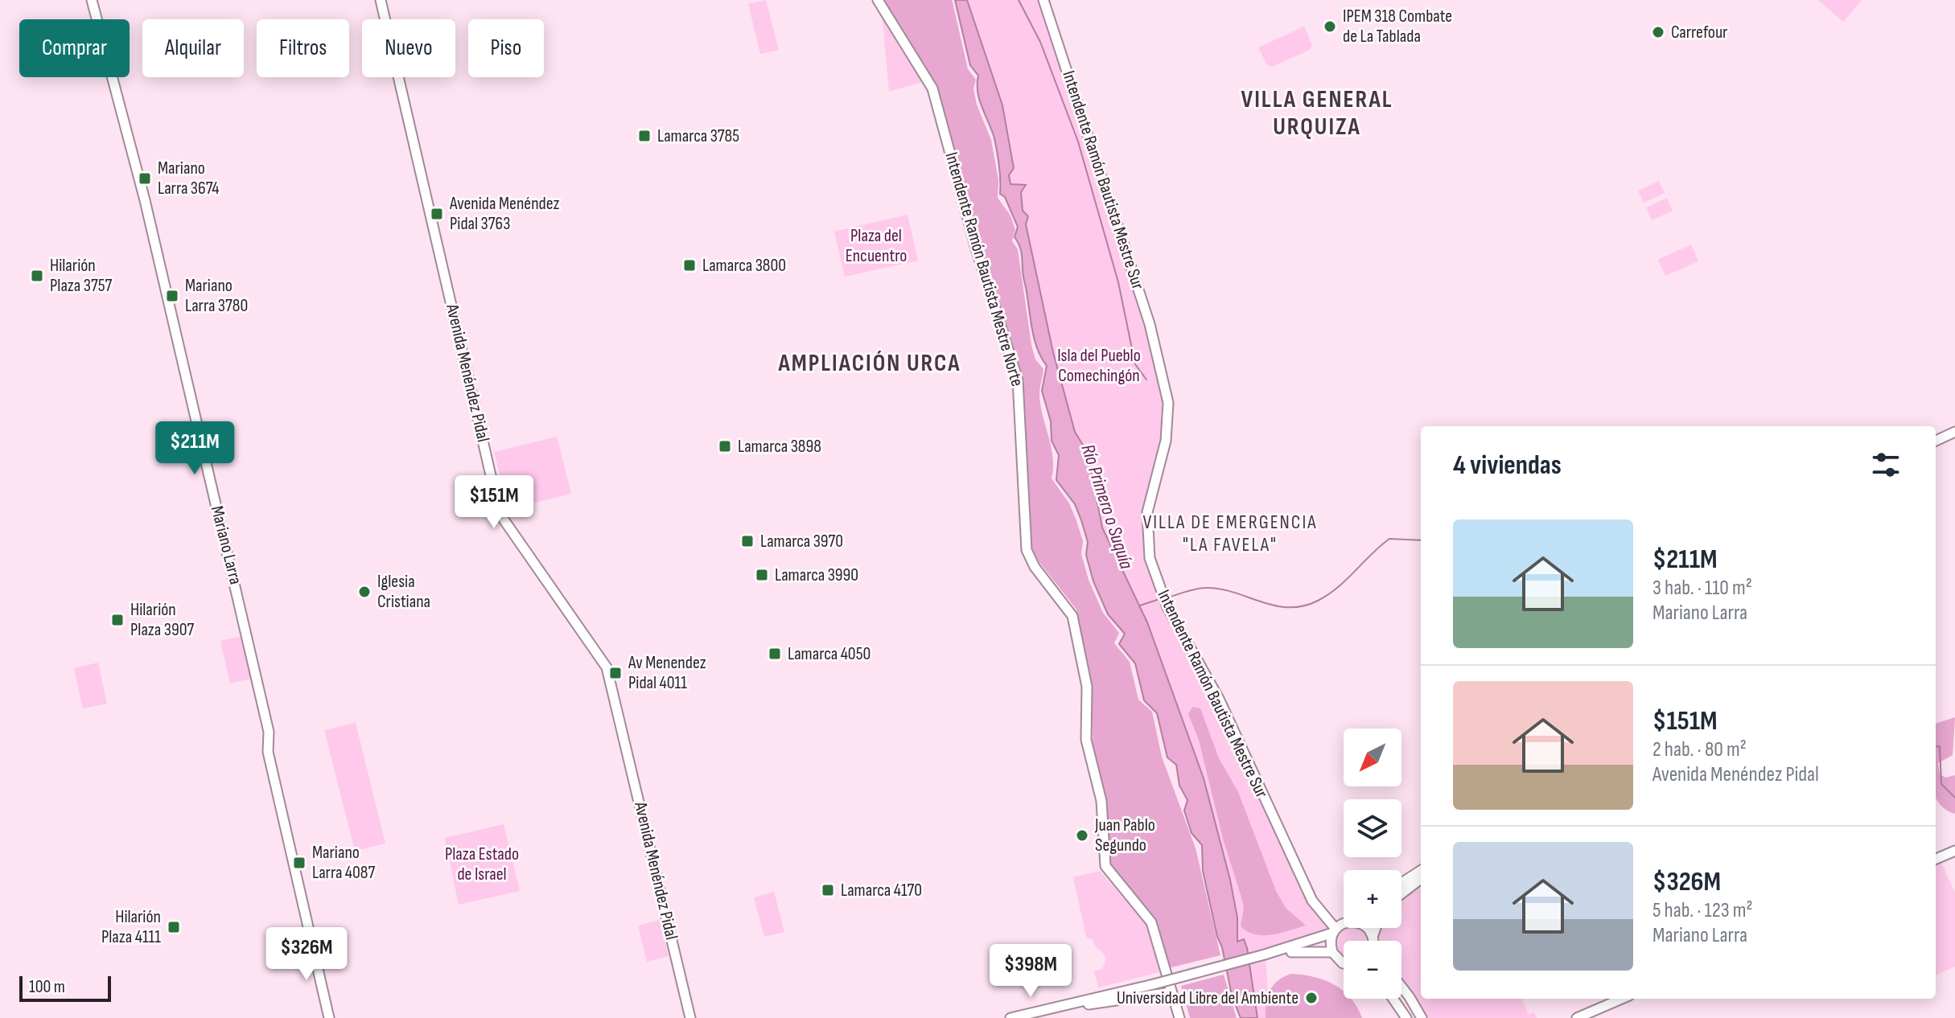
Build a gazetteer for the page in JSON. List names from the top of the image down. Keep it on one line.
{"streets":{"main road":["Intendente Ramón Bautista Mestre Sur","Intendente Ramón Bautista Mestre Norte","Avenida Menéndez Pidal","Mariano Larra"]},"districts":["VILLA GENERAL URQUIZA","AMPLIACIÓN URCA","VILLA DE EMERGENCIA \"LA FAVELA\""],"water":["Río Primero o Suquía"],"parks":["Plaza del Encuentro","Isla del Pueblo Comechingón","Plaza Estado de Israel"],"places":{"other":["IPEM 318 Combate de La Tablada","Carrefour","Iglesia Cristiana","Juan Pablo Segundo","Universidad Libre del Ambiente"],"transit":["Lamarca 3785","Mariano Larra 3674","Avenida Menéndez Pidal 3763","Lamarca 3800","Hilarión Plaza 3757","Mariano Larra 3780","Lamarca 3898","Lamarca 3970","Lamarca 3990","Hilarión Plaza 3907","Lamarca 4050","Av Menendez Pidal 4011","Mariano Larra 4087","Lamarca 4170","Hilarión Plaza 4111"]},"scale_bar":"100 m","north":"bottom left","page":{"chip":["Comprar","Alquilar","Filtros","Nuevo","Piso"],"price":["$211M","$151M","$326M","$398M"],"heading":"4 viviendas","list":[{"name":"$211M","note":"3 hab. · 110 m² · Mariano Larra"},{"name":"$151M","note":"2 hab. · 80 m² · Avenida Menéndez Pidal"},{"name":"$326M","note":"5 hab. · 123 m² · Mariano Larra"}],"map_buttons":["+","−"],"scale":"100 m"}}
